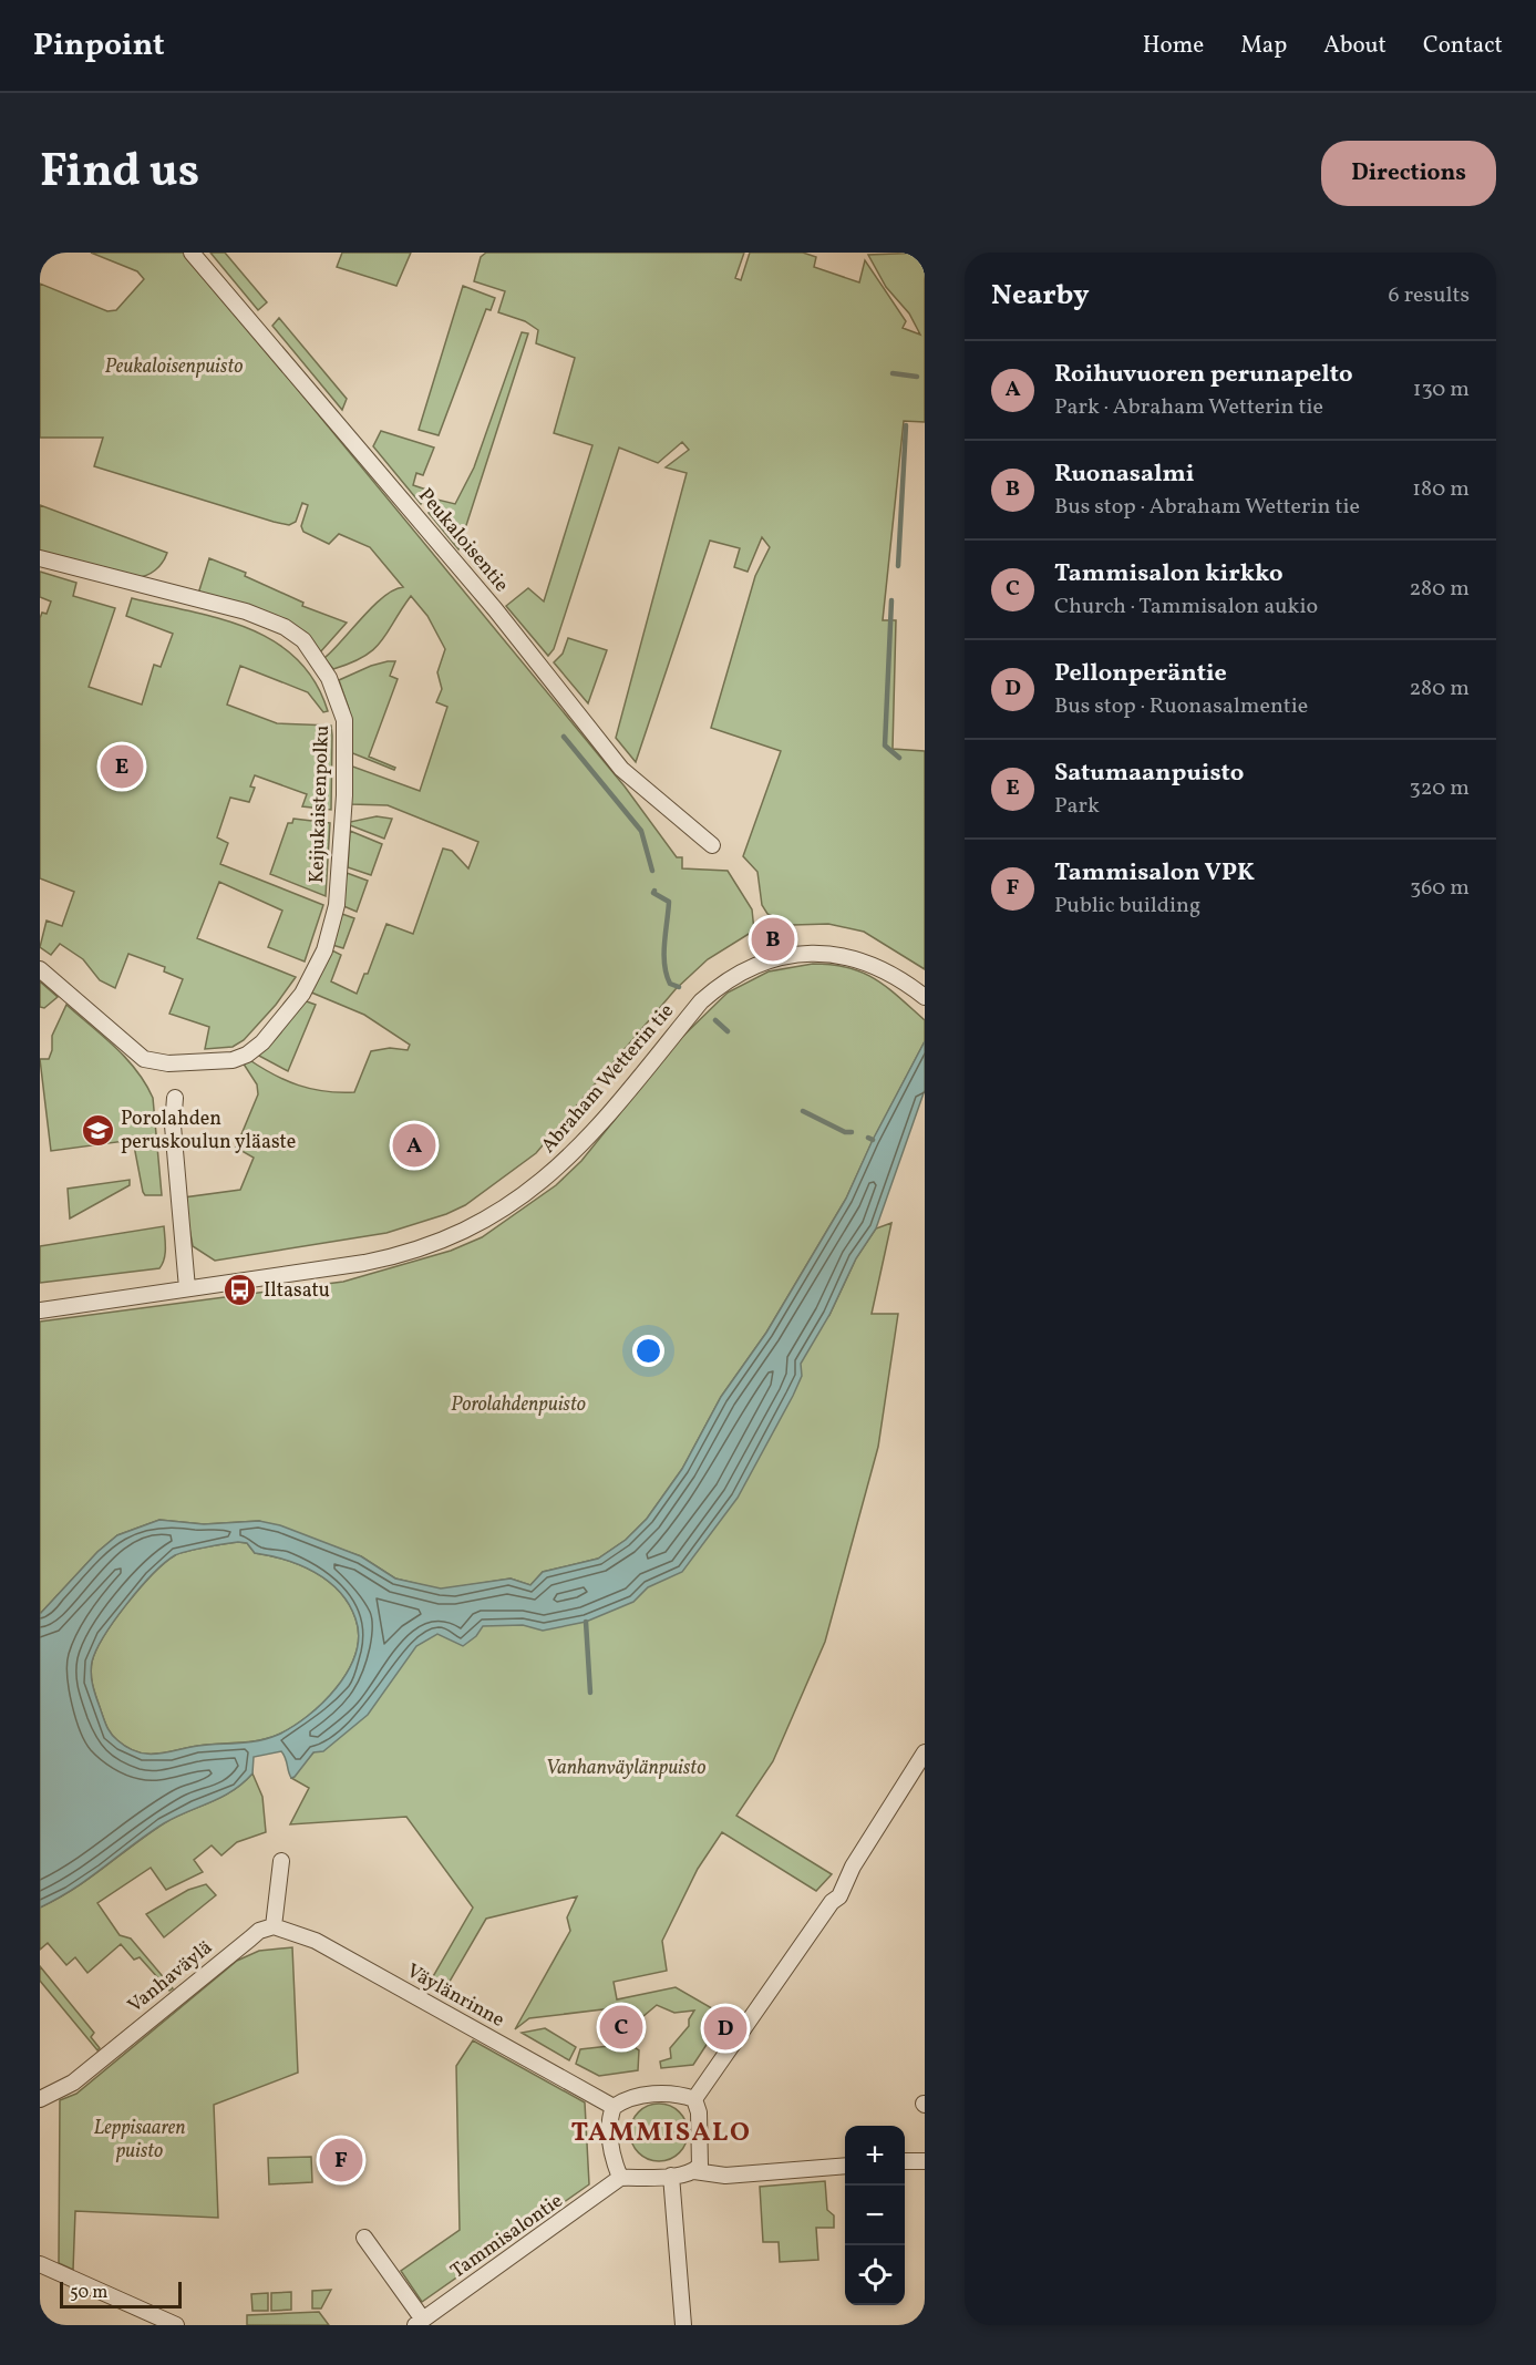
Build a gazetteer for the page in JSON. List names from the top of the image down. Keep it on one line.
{"streets":{"street":["Peukaloisentie","Keijukaistenpolku","Abraham Wetterin tie","Vanhaväylä","Väylänrinne","Tammisalontie"]},"crossings":[["Vanhaväylä","Väylänrinne"],["Väylänrinne","Tammisalontie"]],"districts":["TAMMISALO"],"parks":["Peukaloisenpuisto","Porolahdenpuisto","Vanhanväylänpuisto","Leppisaaren puisto"],"places":{"school or university":["Porolahden peruskoulun yläaste"],"bus stop":["Iltasatu"]},"scale_bar":"50 m","page":{"header":"Pinpoint","nav":["Home","Map","About","Contact"],"title":"Find us","buttons":"Directions","heading":["Nearby","6 results"],"list":[{"mark":"A","name":"Roihuvuoren perunapelto","note":"Park · Abraham Wetterin tie","value":"130 m"},{"mark":"B","name":"Ruonasalmi","note":"Bus stop · Abraham Wetterin tie","value":"180 m"},{"mark":"C","name":"Tammisalon kirkko","note":"Church · Tammisalon aukio","value":"280 m"},{"mark":"D","name":"Pellonperäntie","note":"Bus stop · Ruonasalmentie","value":"280 m"},{"mark":"E","name":"Satumaanpuisto","note":"Park","value":"320 m"},{"mark":"F","name":"Tammisalon VPK","note":"Public building","value":"360 m"}],"pins":["E","B","A","C","D","F"],"map_buttons":["+","−"],"scale":"50 m"}}
